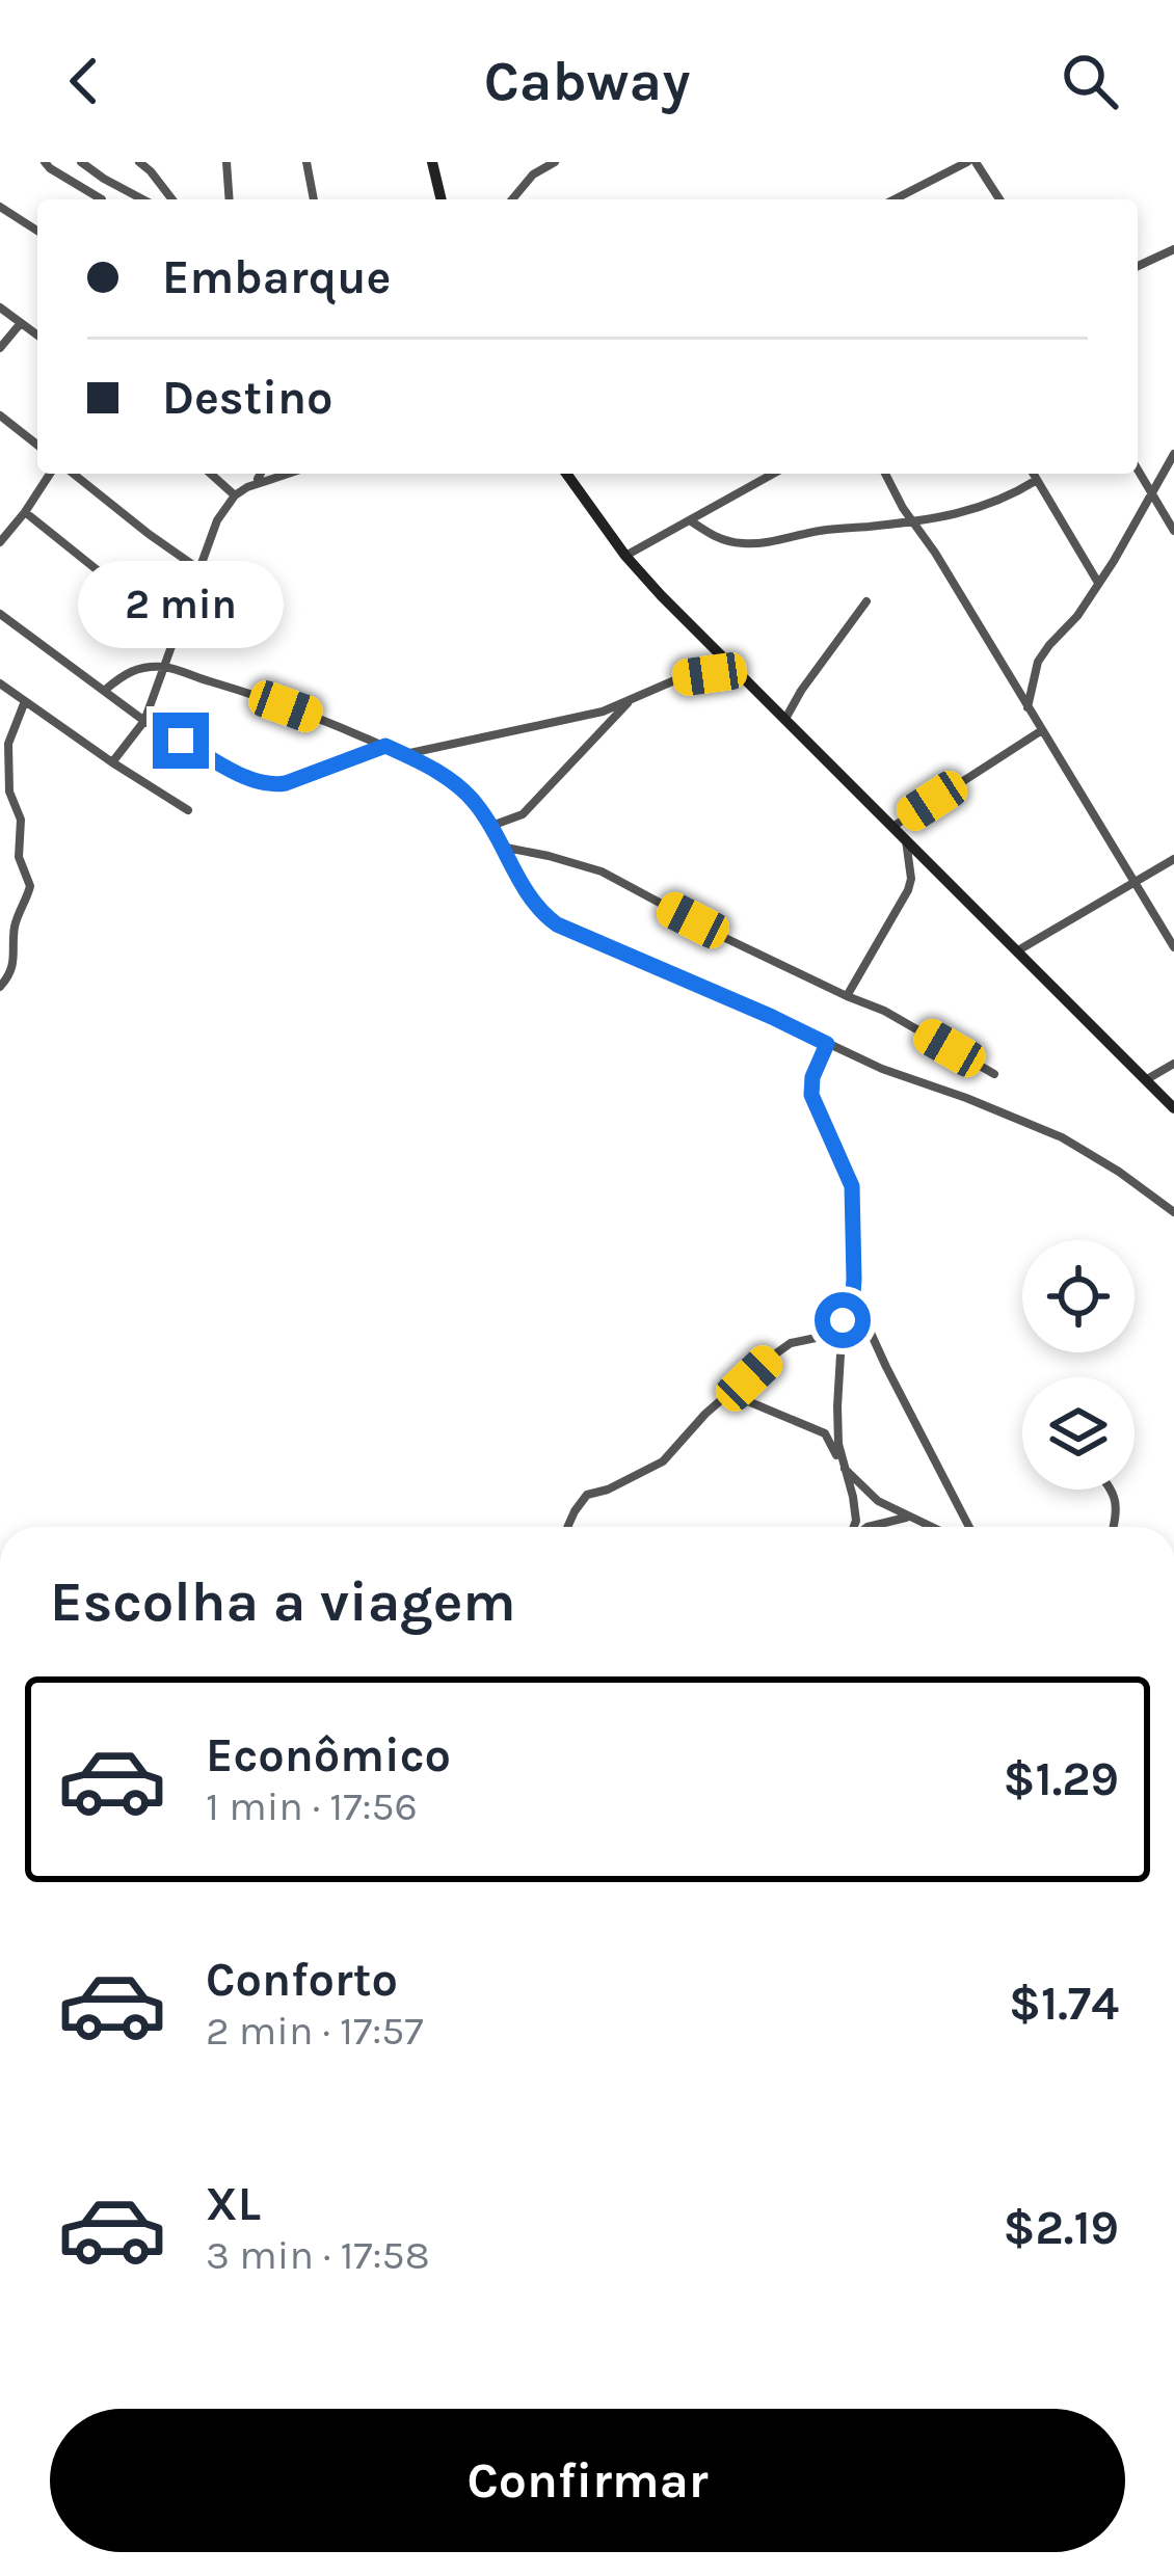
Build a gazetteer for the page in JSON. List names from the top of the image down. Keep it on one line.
{"page":{"header":"Cabway","banner":["Embarque","Destino"],"bubble":"2 min","heading":"Escolha a viagem","list":[{"name":"Econômico","note":"1 min · 17:56","value":"$1.29"},{"name":"Conforto","note":"2 min · 17:57","value":"$1.74"},{"name":"XL","note":"3 min · 17:58","value":"$2.19"}],"buttons":"Confirmar"}}
